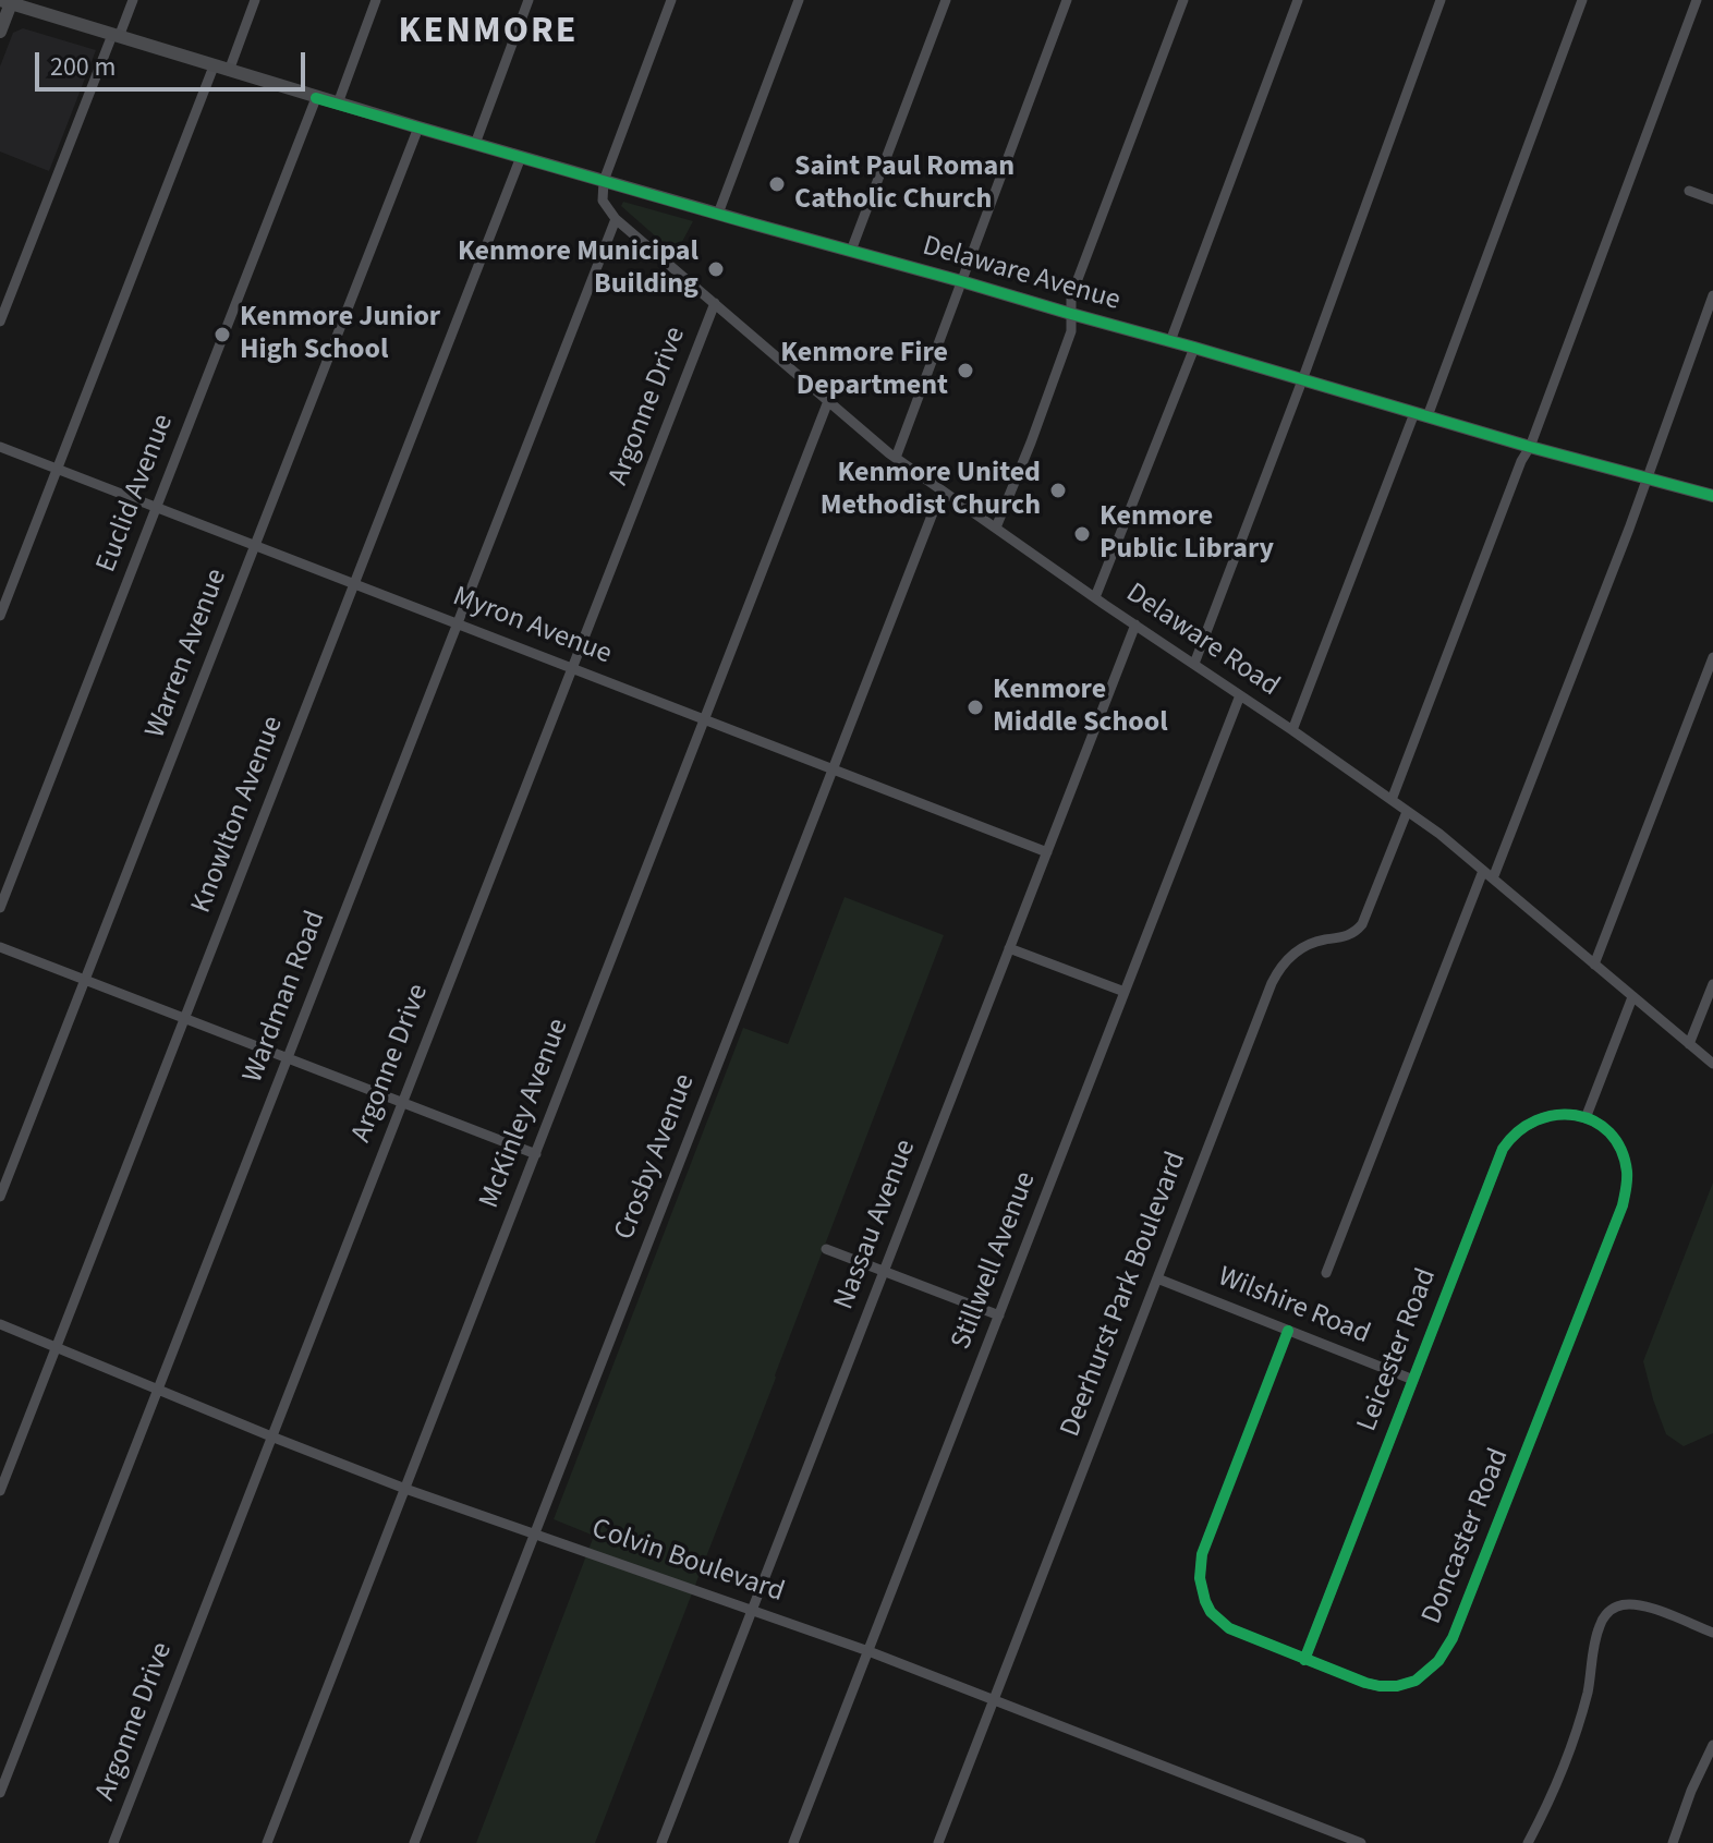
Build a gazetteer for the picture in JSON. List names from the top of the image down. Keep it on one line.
{"streets":{"main road":["Delaware Avenue"],"street":["Argonne Drive","Euclid Avenue","Myron Avenue","Delaware Road","Warren Avenue","Knowlton Avenue","Wardman Road","McKinley Avenue","Crosby Avenue","Nassau Avenue","Stillwell Avenue","Deerhurst Park Boulevard","Wilshire Road","Leicester Road","Doncaster Road","Colvin Boulevard"]},"crossings":[["Delaware Avenue","Euclid Avenue"],["Delaware Avenue","Warren Avenue"],["Delaware Avenue","Knowlton Avenue"],["Argonne Drive","Myron Avenue"],["Argonne Drive","Delaware Road"],["Argonne Drive","Colvin Boulevard"],["Euclid Avenue","Myron Avenue"],["Myron Avenue","Warren Avenue"],["Myron Avenue","Knowlton Avenue"],["Myron Avenue","Wardman Road"],["Myron Avenue","McKinley Avenue"],["Myron Avenue","Crosby Avenue"],["Myron Avenue","Nassau Avenue"],["Delaware Road","Wardman Road"],["Delaware Road","McKinley Avenue"],["Delaware Road","Crosby Avenue"],["Delaware Road","Nassau Avenue"],["Delaware Road","Stillwell Avenue"],["Delaware Road","Deerhurst Park Boulevard"],["Knowlton Avenue","Colvin Boulevard"],["Wardman Road","Colvin Boulevard"],["McKinley Avenue","Colvin Boulevard"],["Crosby Avenue","Colvin Boulevard"],["Nassau Avenue","Colvin Boulevard"],["Stillwell Avenue","Colvin Boulevard"],["Deerhurst Park Boulevard","Wilshire Road"],["Deerhurst Park Boulevard","Colvin Boulevard"],["Wilshire Road","Leicester Road"],["Wilshire Road","Doncaster Road"],["Leicester Road","Doncaster Road"]],"districts":["KENMORE"],"places":["Saint Paul Roman Catholic Church","Kenmore Municipal Building","Kenmore Junior High School","Kenmore Fire Department","Kenmore United Methodist Church","Kenmore Public Library","Kenmore Middle School"],"scale_bar":"200 m"}
